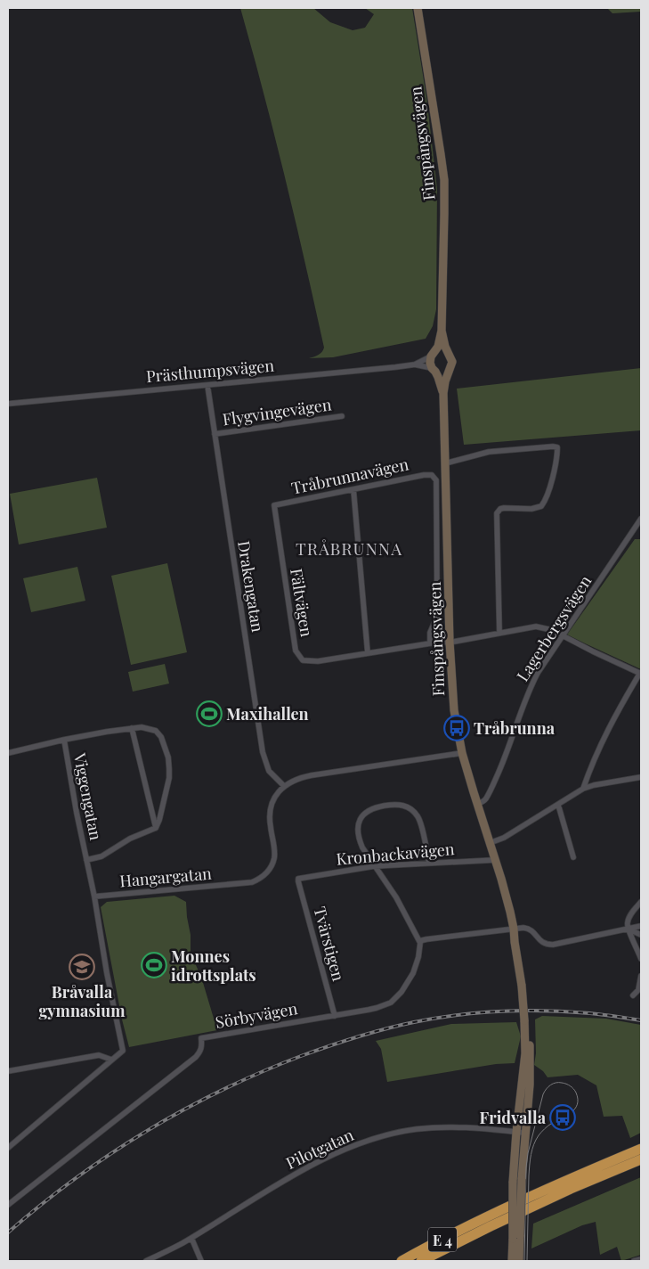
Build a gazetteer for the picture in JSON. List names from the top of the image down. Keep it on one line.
{"streets":{"highway":["E 4"],"main road":["Finspångsvägen"],"street":["Prästhumpsvägen","Flygvingevägen","Tråbrunnavägen","Drakengatan","Fältvägen","Lagerbergsvägen","Viggengatan","Kronbackavägen","Hangargatan","Tvärstigen","Sörbyvägen","Pilotgatan"]},"crossings":[["Finspångsvägen","Prästhumpsvägen"],["Finspångsvägen","Lagerbergsvägen"],["Finspångsvägen","Kronbackavägen"],["Finspångsvägen","Pilotgatan"],["Prästhumpsvägen","Drakengatan"],["Flygvingevägen","Drakengatan"],["Tråbrunnavägen","Fältvägen"],["Drakengatan","Hangargatan"],["Viggengatan","Hangargatan"],["Kronbackavägen","Tvärstigen"],["Tvärstigen","Sörbyvägen"]],"districts":["TRÅBRUNNA"],"places":{"sports":["Maxihallen","Monnes idrottsplats"],"bus stop":["Tråbrunna","Fridvalla"],"school or university":["Bråvalla gymnasium"]}}
